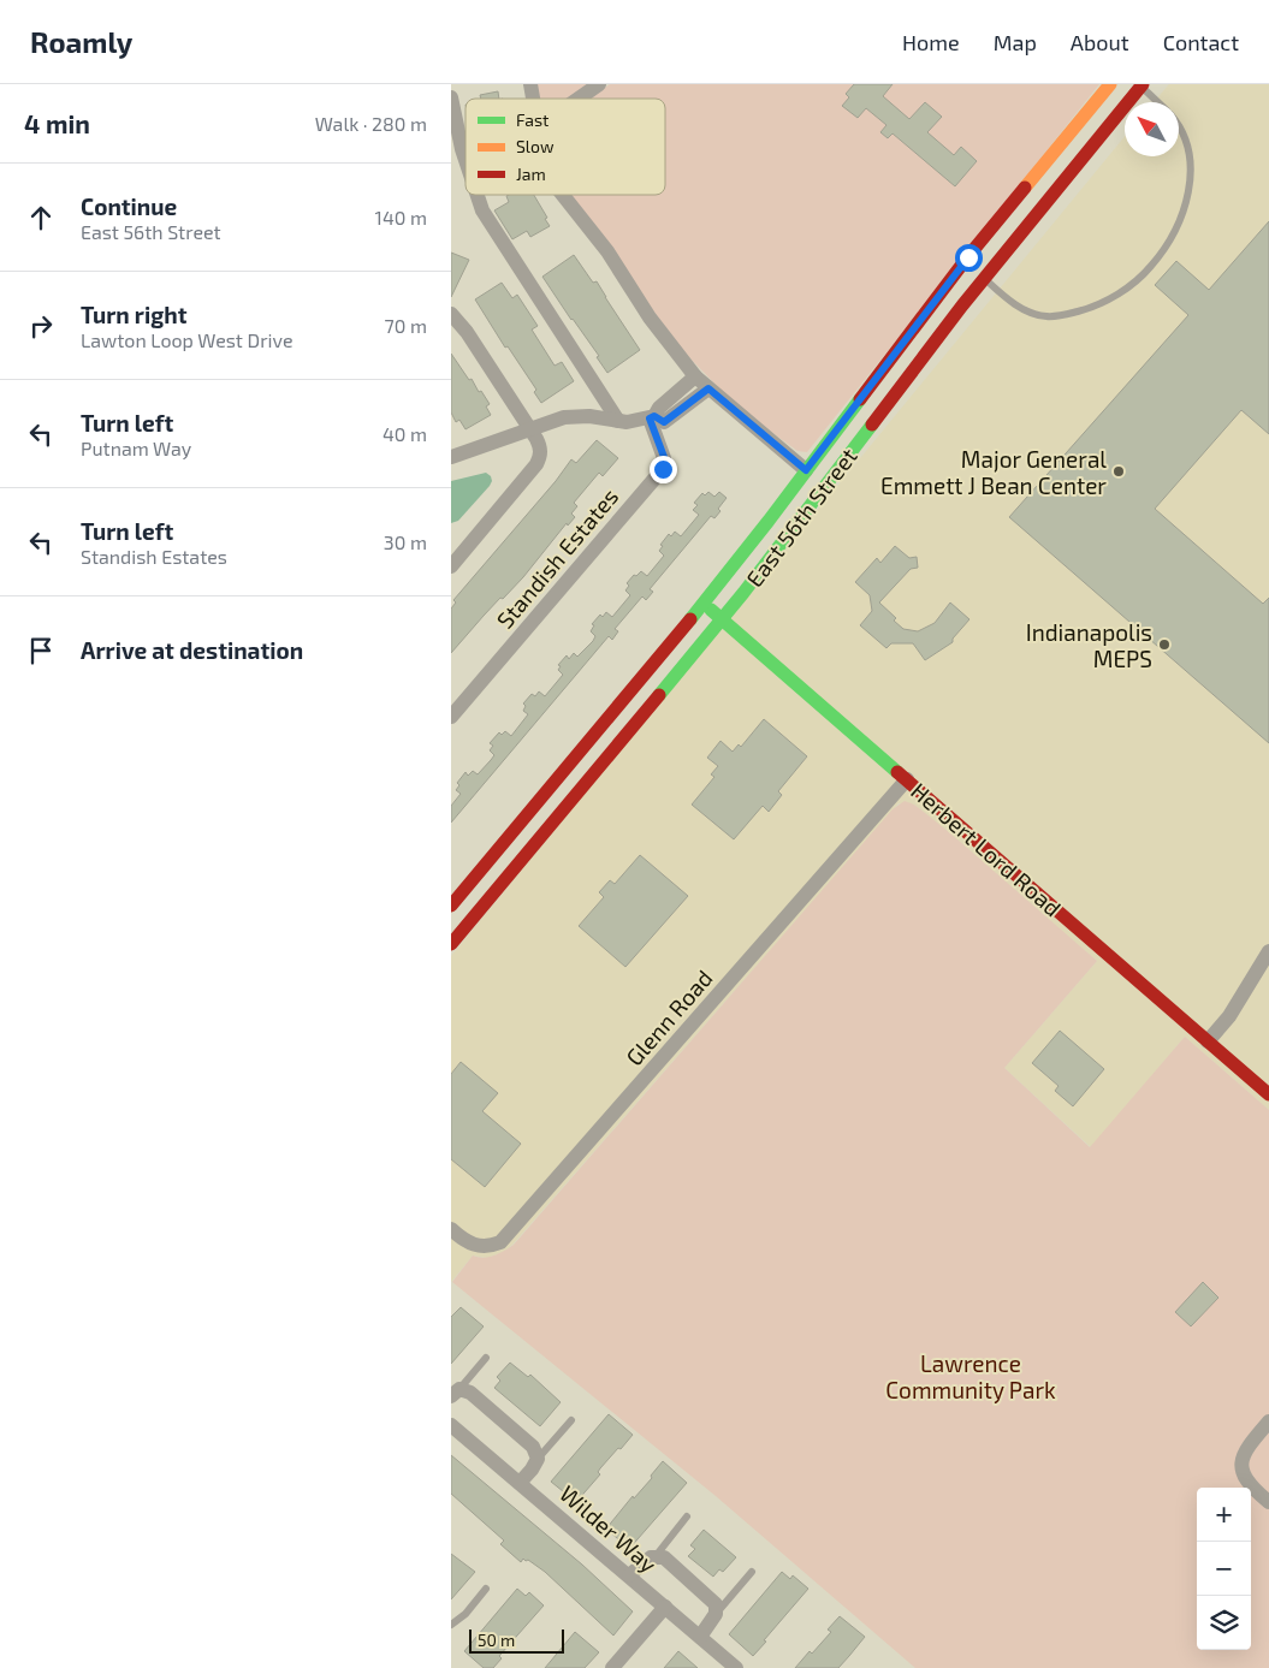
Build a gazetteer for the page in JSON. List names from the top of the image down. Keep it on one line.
{"streets":{"main road":["East 56th Street","Herbert Lord Road"],"street":["Standish Estates","Glenn Road","Wilder Way"]},"crossings":[["East 56th Street","Herbert Lord Road"],["Herbert Lord Road","Glenn Road"]],"parks":["Lawrence Community Park"],"places":["Major General Emmett J Bean Center","Indianapolis MEPS"],"legend":["Fast","Slow","Jam"],"scale_bar":"50 m","north":"top left","page":{"header":"Roamly","nav":["Home","Map","About","Contact"],"heading":["4 min","Walk · 280 m"],"list":[["Continue","East 56th Street","140 m"],["Turn right","Lawton Loop West Drive","70 m"],["Turn left","Putnam Way","40 m"],["Turn left","Standish Estates","30 m"],"Arrive at destination"],"map_buttons":["+","−"],"scale":"50 m"}}
